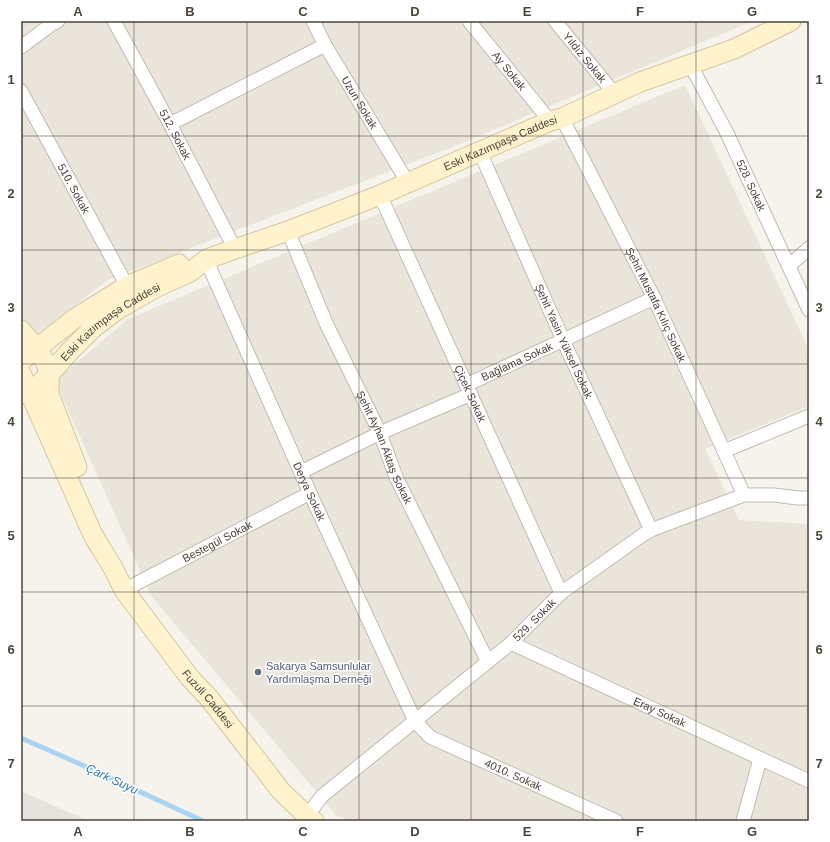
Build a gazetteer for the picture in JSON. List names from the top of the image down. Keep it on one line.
{"streets":{"street":["Yıldız Sokak","Ay Sokak","Uzun Sokak","512. Sokak","Eski Kazımpaşa Caddesi","528. Sokak","510. Sokak","Şehit Mustafa Kılıç Sokak","Şehit Yasin Yüksel Sokak","Bağlama Sokak","Çiçek Sokak","Şehit Ayhan Aktaş Sokak","Derya Sokak","Bestegül Sokak","529. Sokak","Fuzuli Caddesi","Eray Sokak","4010. Sokak"]},"crossings":[["Yıldız Sokak","Eski Kazımpaşa Caddesi"],["Ay Sokak","Eski Kazımpaşa Caddesi"],["Ay Sokak","Şehit Mustafa Kılıç Sokak"],["Uzun Sokak","Eski Kazımpaşa Caddesi"],["512. Sokak","Eski Kazımpaşa Caddesi"],["Eski Kazımpaşa Caddesi","528. Sokak"],["Eski Kazımpaşa Caddesi","510. Sokak"],["Eski Kazımpaşa Caddesi","Şehit Mustafa Kılıç Sokak"],["Eski Kazımpaşa Caddesi","Şehit Yasin Yüksel Sokak"],["Eski Kazımpaşa Caddesi","Çiçek Sokak"],["Eski Kazımpaşa Caddesi","Şehit Ayhan Aktaş Sokak"],["Eski Kazımpaşa Caddesi","Derya Sokak"],["Şehit Mustafa Kılıç Sokak","Bağlama Sokak"],["Şehit Mustafa Kılıç Sokak","529. Sokak"],["Şehit Yasin Yüksel Sokak","Bağlama Sokak"],["Şehit Yasin Yüksel Sokak","529. Sokak"],["Bağlama Sokak","Çiçek Sokak"],["Bağlama Sokak","Şehit Ayhan Aktaş Sokak"],["Bağlama Sokak","Derya Sokak"],["Çiçek Sokak","529. Sokak"],["Şehit Ayhan Aktaş Sokak","529. Sokak"],["Derya Sokak","Bestegül Sokak"],["Derya Sokak","529. Sokak"],["Derya Sokak","4010. Sokak"],["Bestegül Sokak","Fuzuli Caddesi"],["529. Sokak","Fuzuli Caddesi"],["529. Sokak","Eray Sokak"],["529. Sokak","4010. Sokak"]],"water":["Çark Suyu"],"places":["Sakarya Samsunlular Yardımlaşma Derneği"],"grid":{"columns":["A","B","C","D","E","F","G"],"rows":["1","2","3","4","5","6","7"]}}
